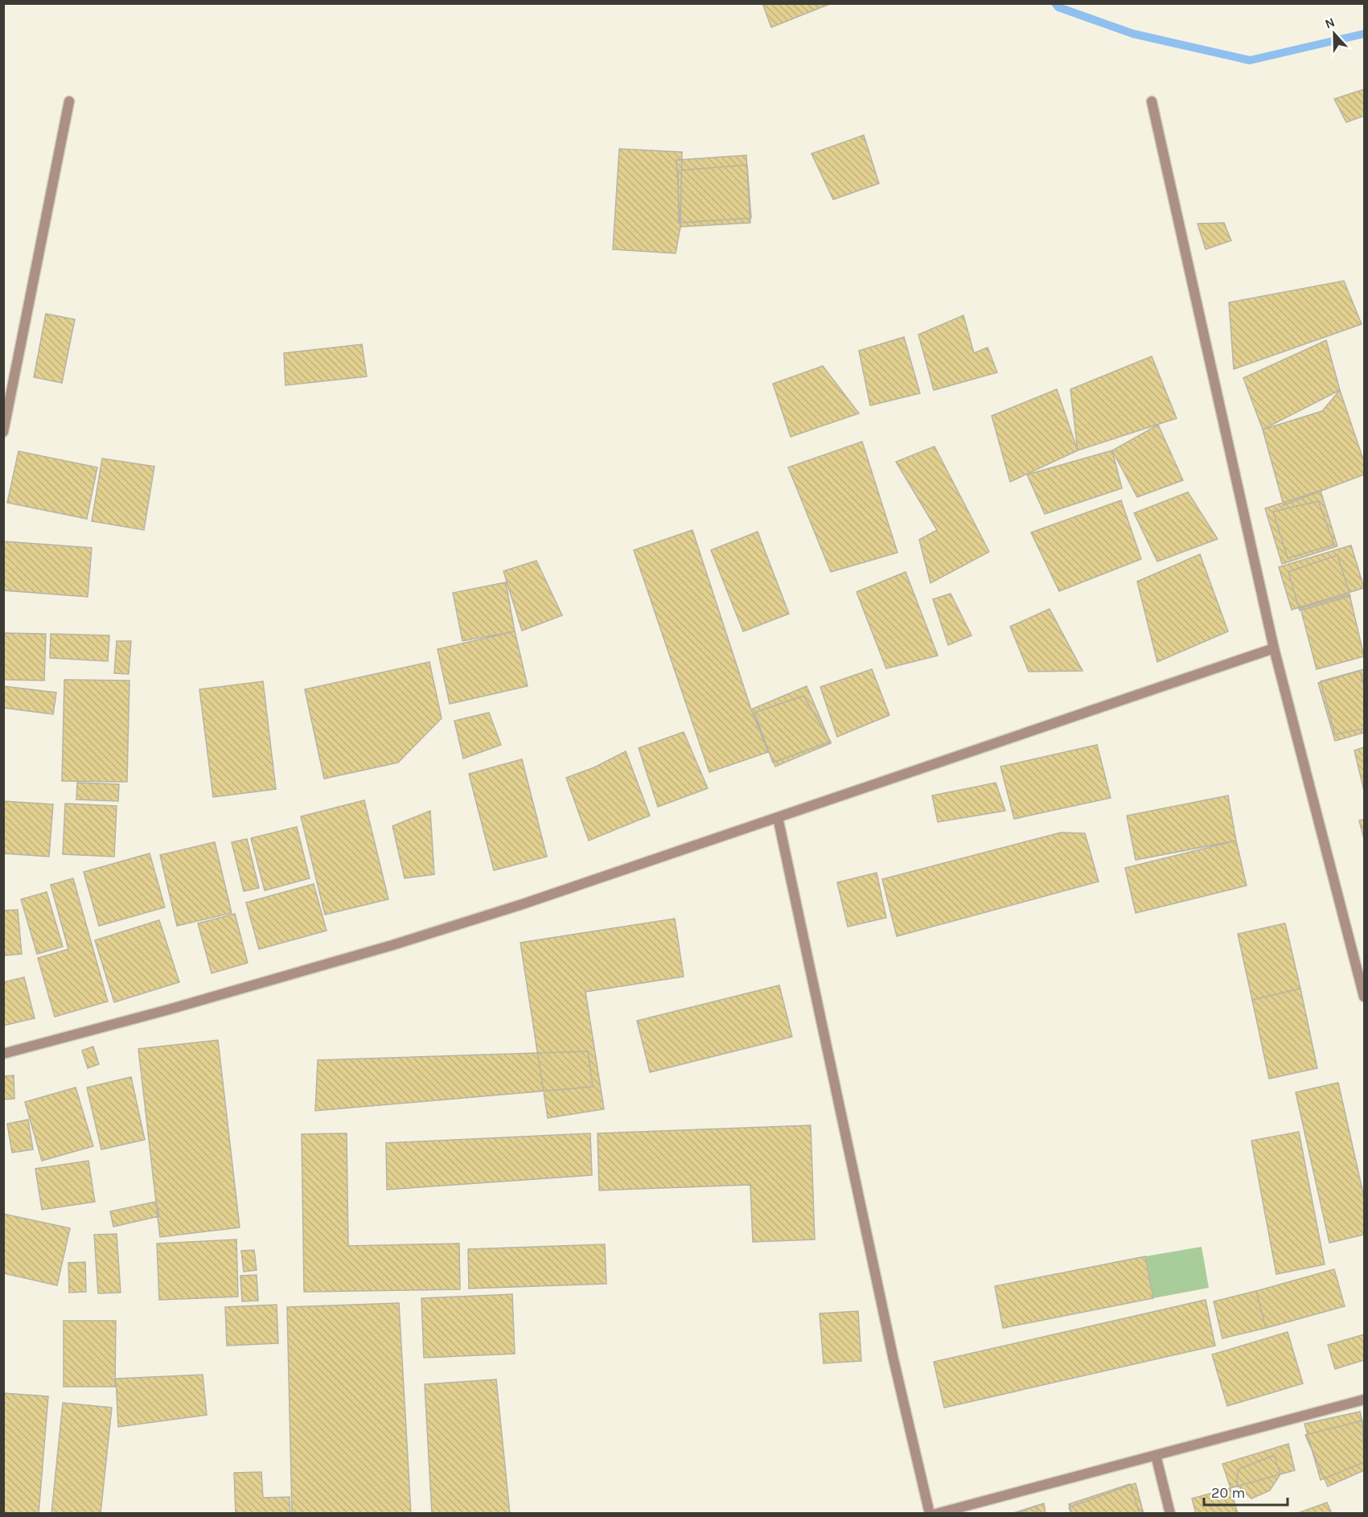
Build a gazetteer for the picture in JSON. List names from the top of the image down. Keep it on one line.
{"scale_bar":"20 m","north":"top"}
